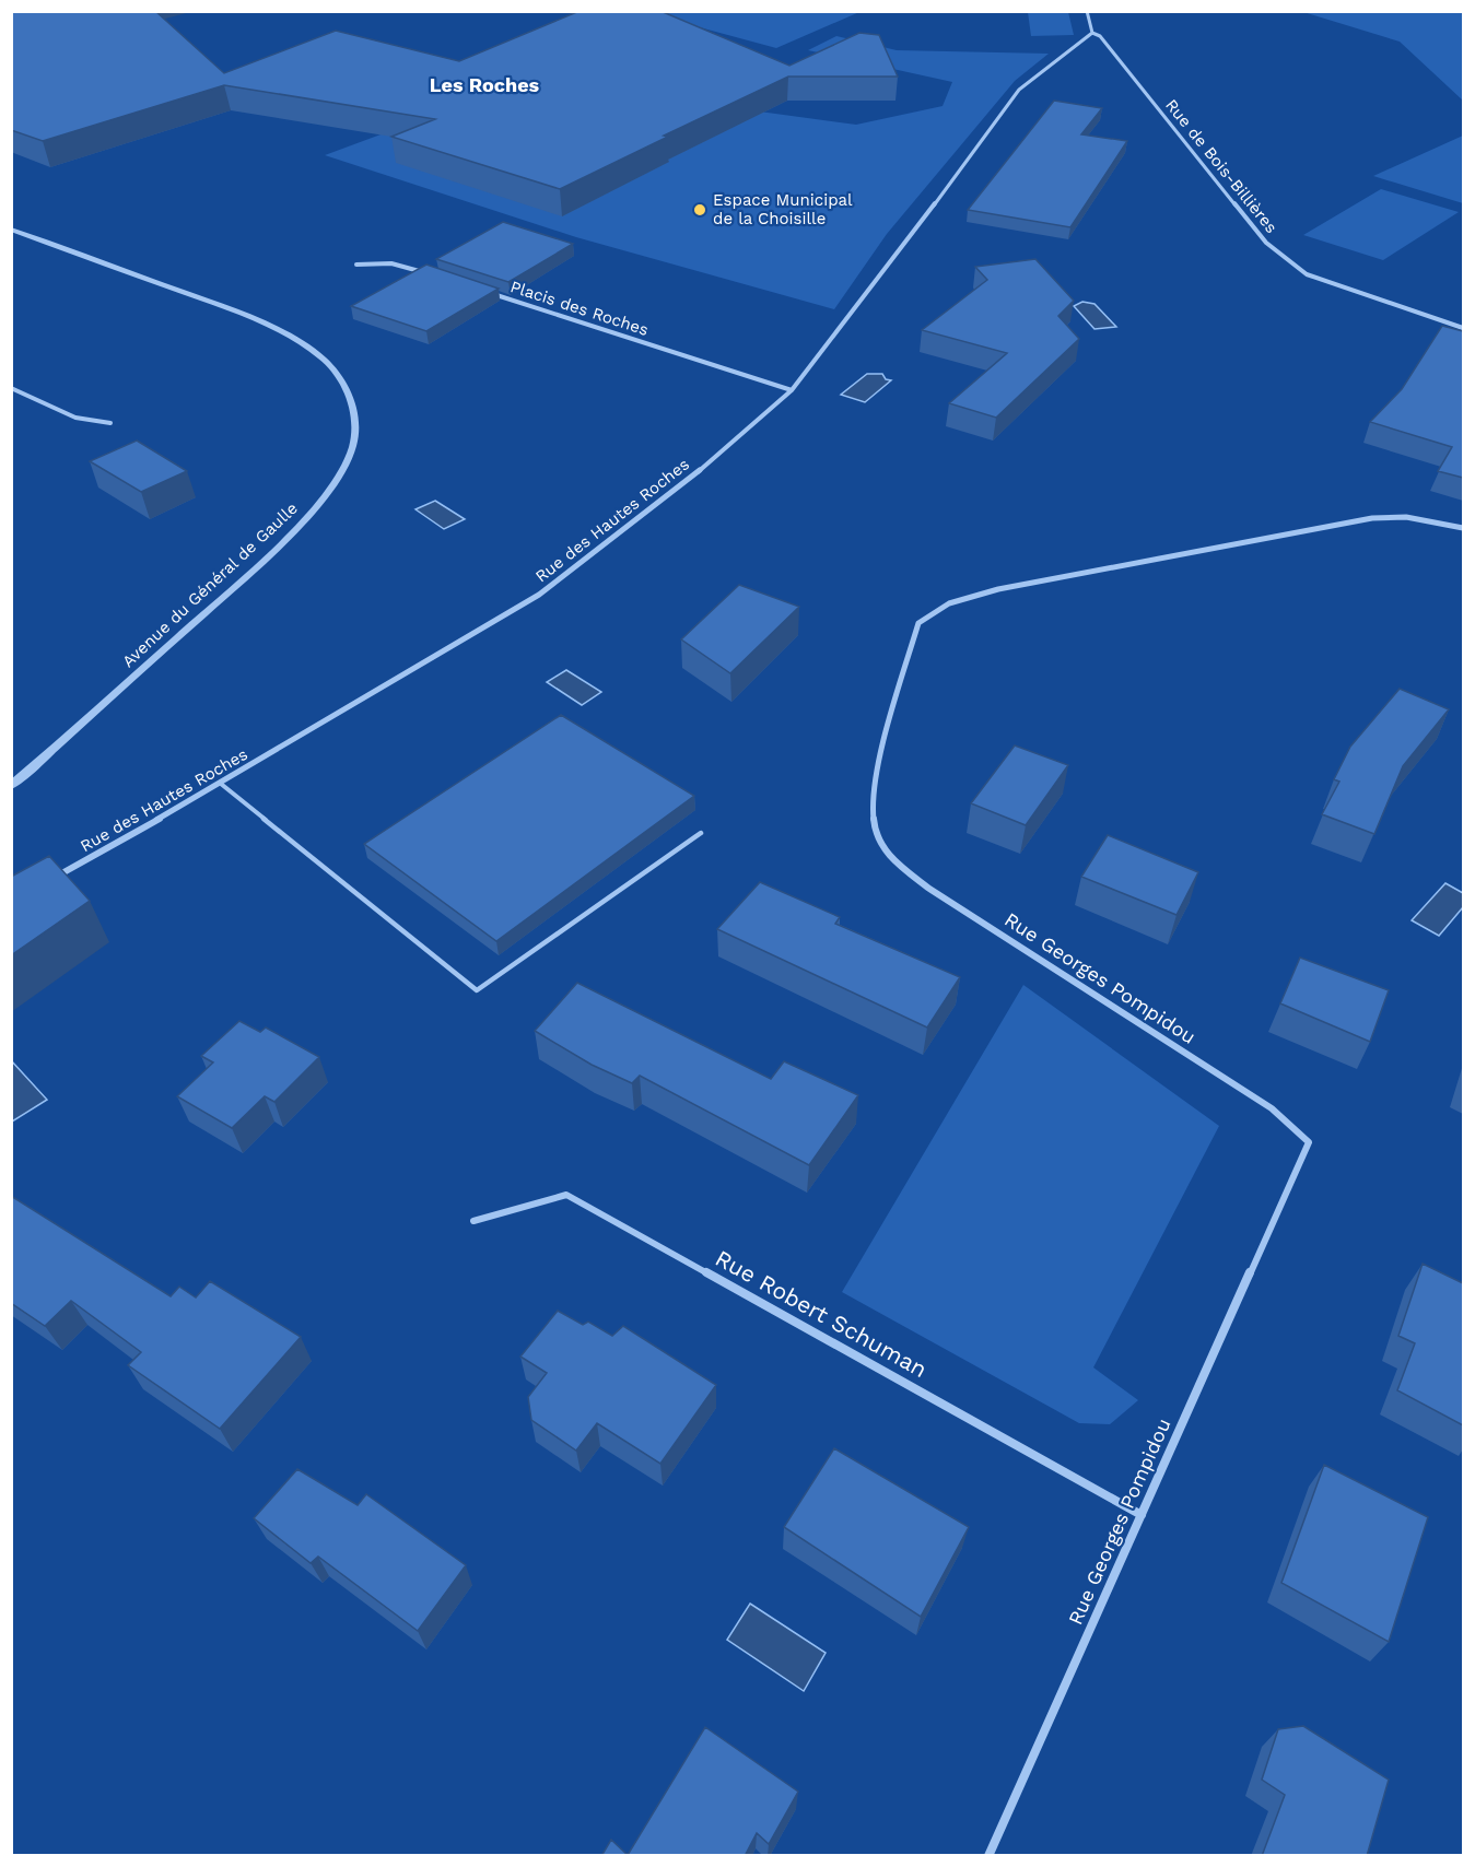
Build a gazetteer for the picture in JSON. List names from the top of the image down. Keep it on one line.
{"streets":{"street":["Rue de Bois-Billières","Placis des Roches","Rue des Hautes Roches","Avenue du Général de Gaulle","Rue Georges Pompidou","Rue Robert Schuman"]},"crossings":[["Rue de Bois-Billières","Rue des Hautes Roches"],["Placis des Roches","Rue des Hautes Roches"],["Rue Georges Pompidou","Rue Robert Schuman"]],"districts":["Les Roches"],"places":["Espace Municipal de la Choisille"]}
